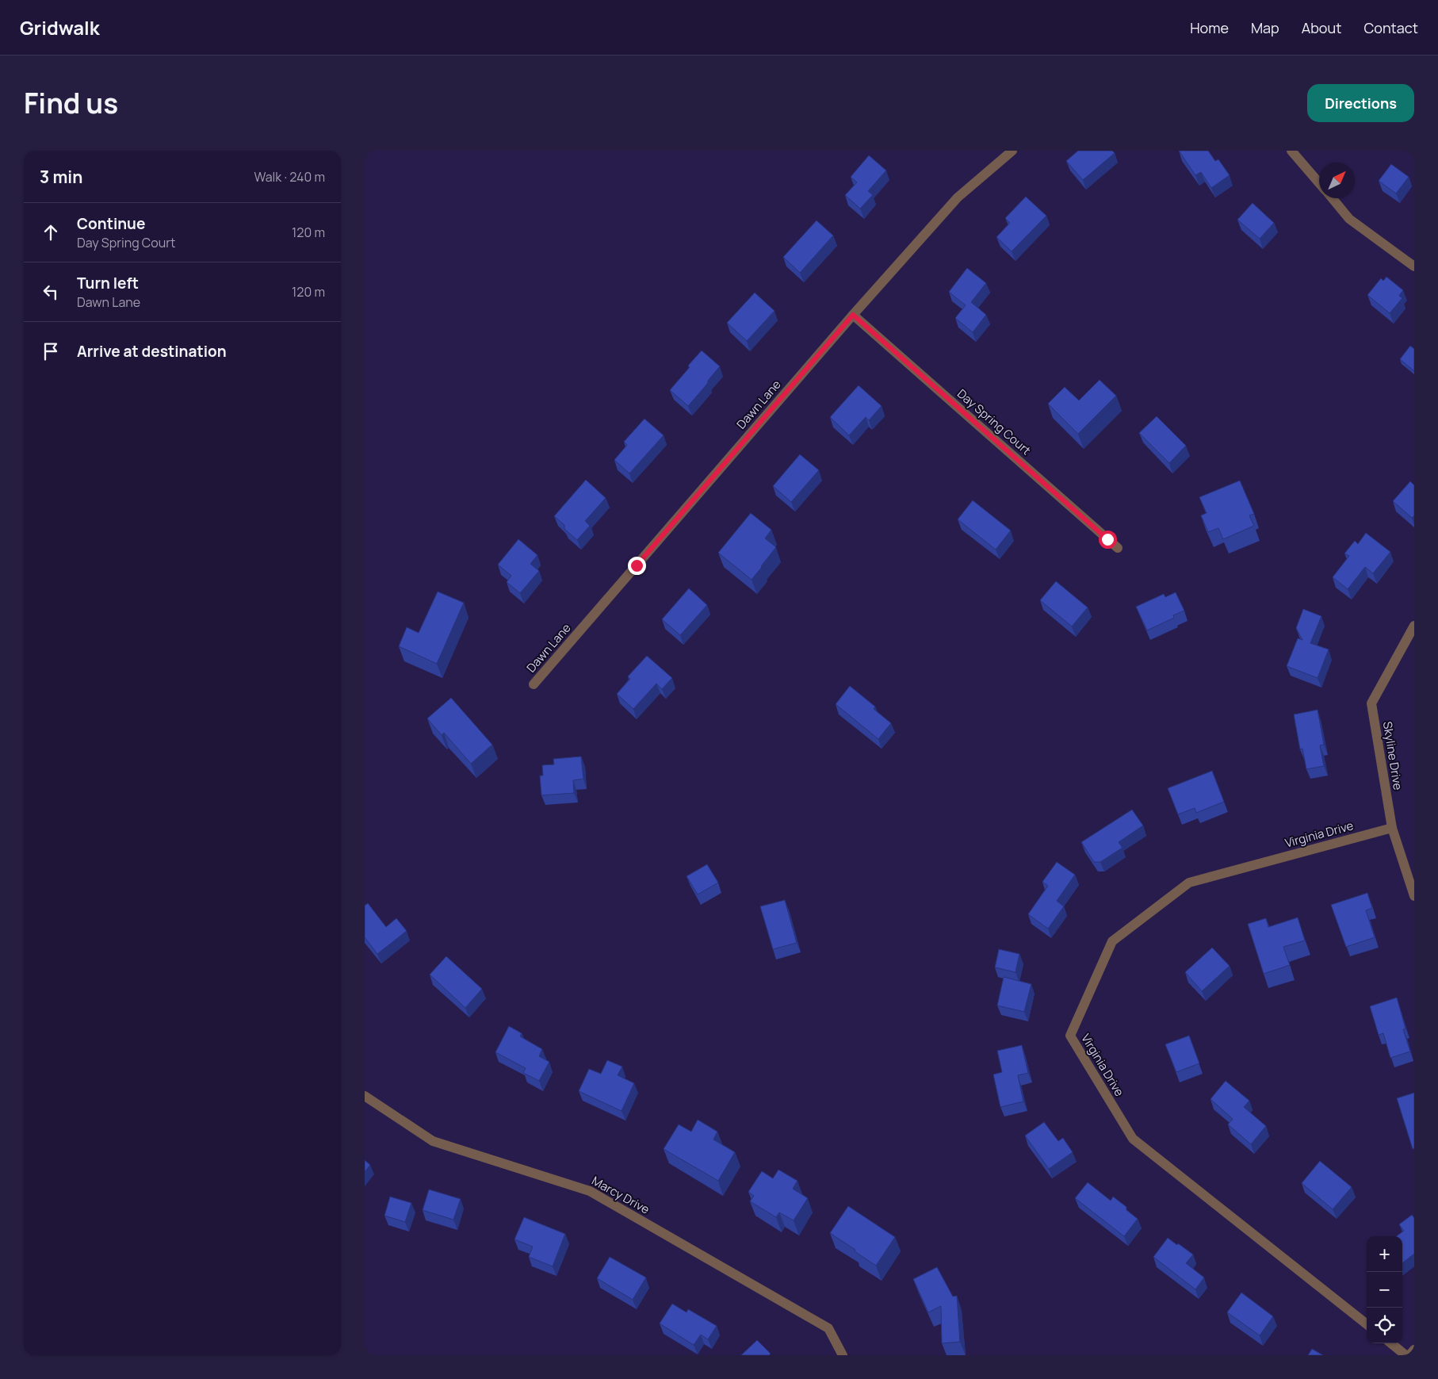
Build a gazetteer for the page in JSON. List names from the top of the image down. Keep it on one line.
{"streets":{"street":["Dawn Lane","Day Spring Court","Skyline Drive","Virginia Drive","Marcy Drive"]},"crossings":[["Dawn Lane","Day Spring Court"],["Skyline Drive","Virginia Drive"]],"north":"top right","page":{"header":"Gridwalk","nav":["Home","Map","About","Contact"],"title":"Find us","buttons":"Directions","heading":["3 min","Walk · 240 m"],"list":[["Continue","Day Spring Court","120 m"],["Turn left","Dawn Lane","120 m"],"Arrive at destination"],"map_buttons":["+","−"]}}
